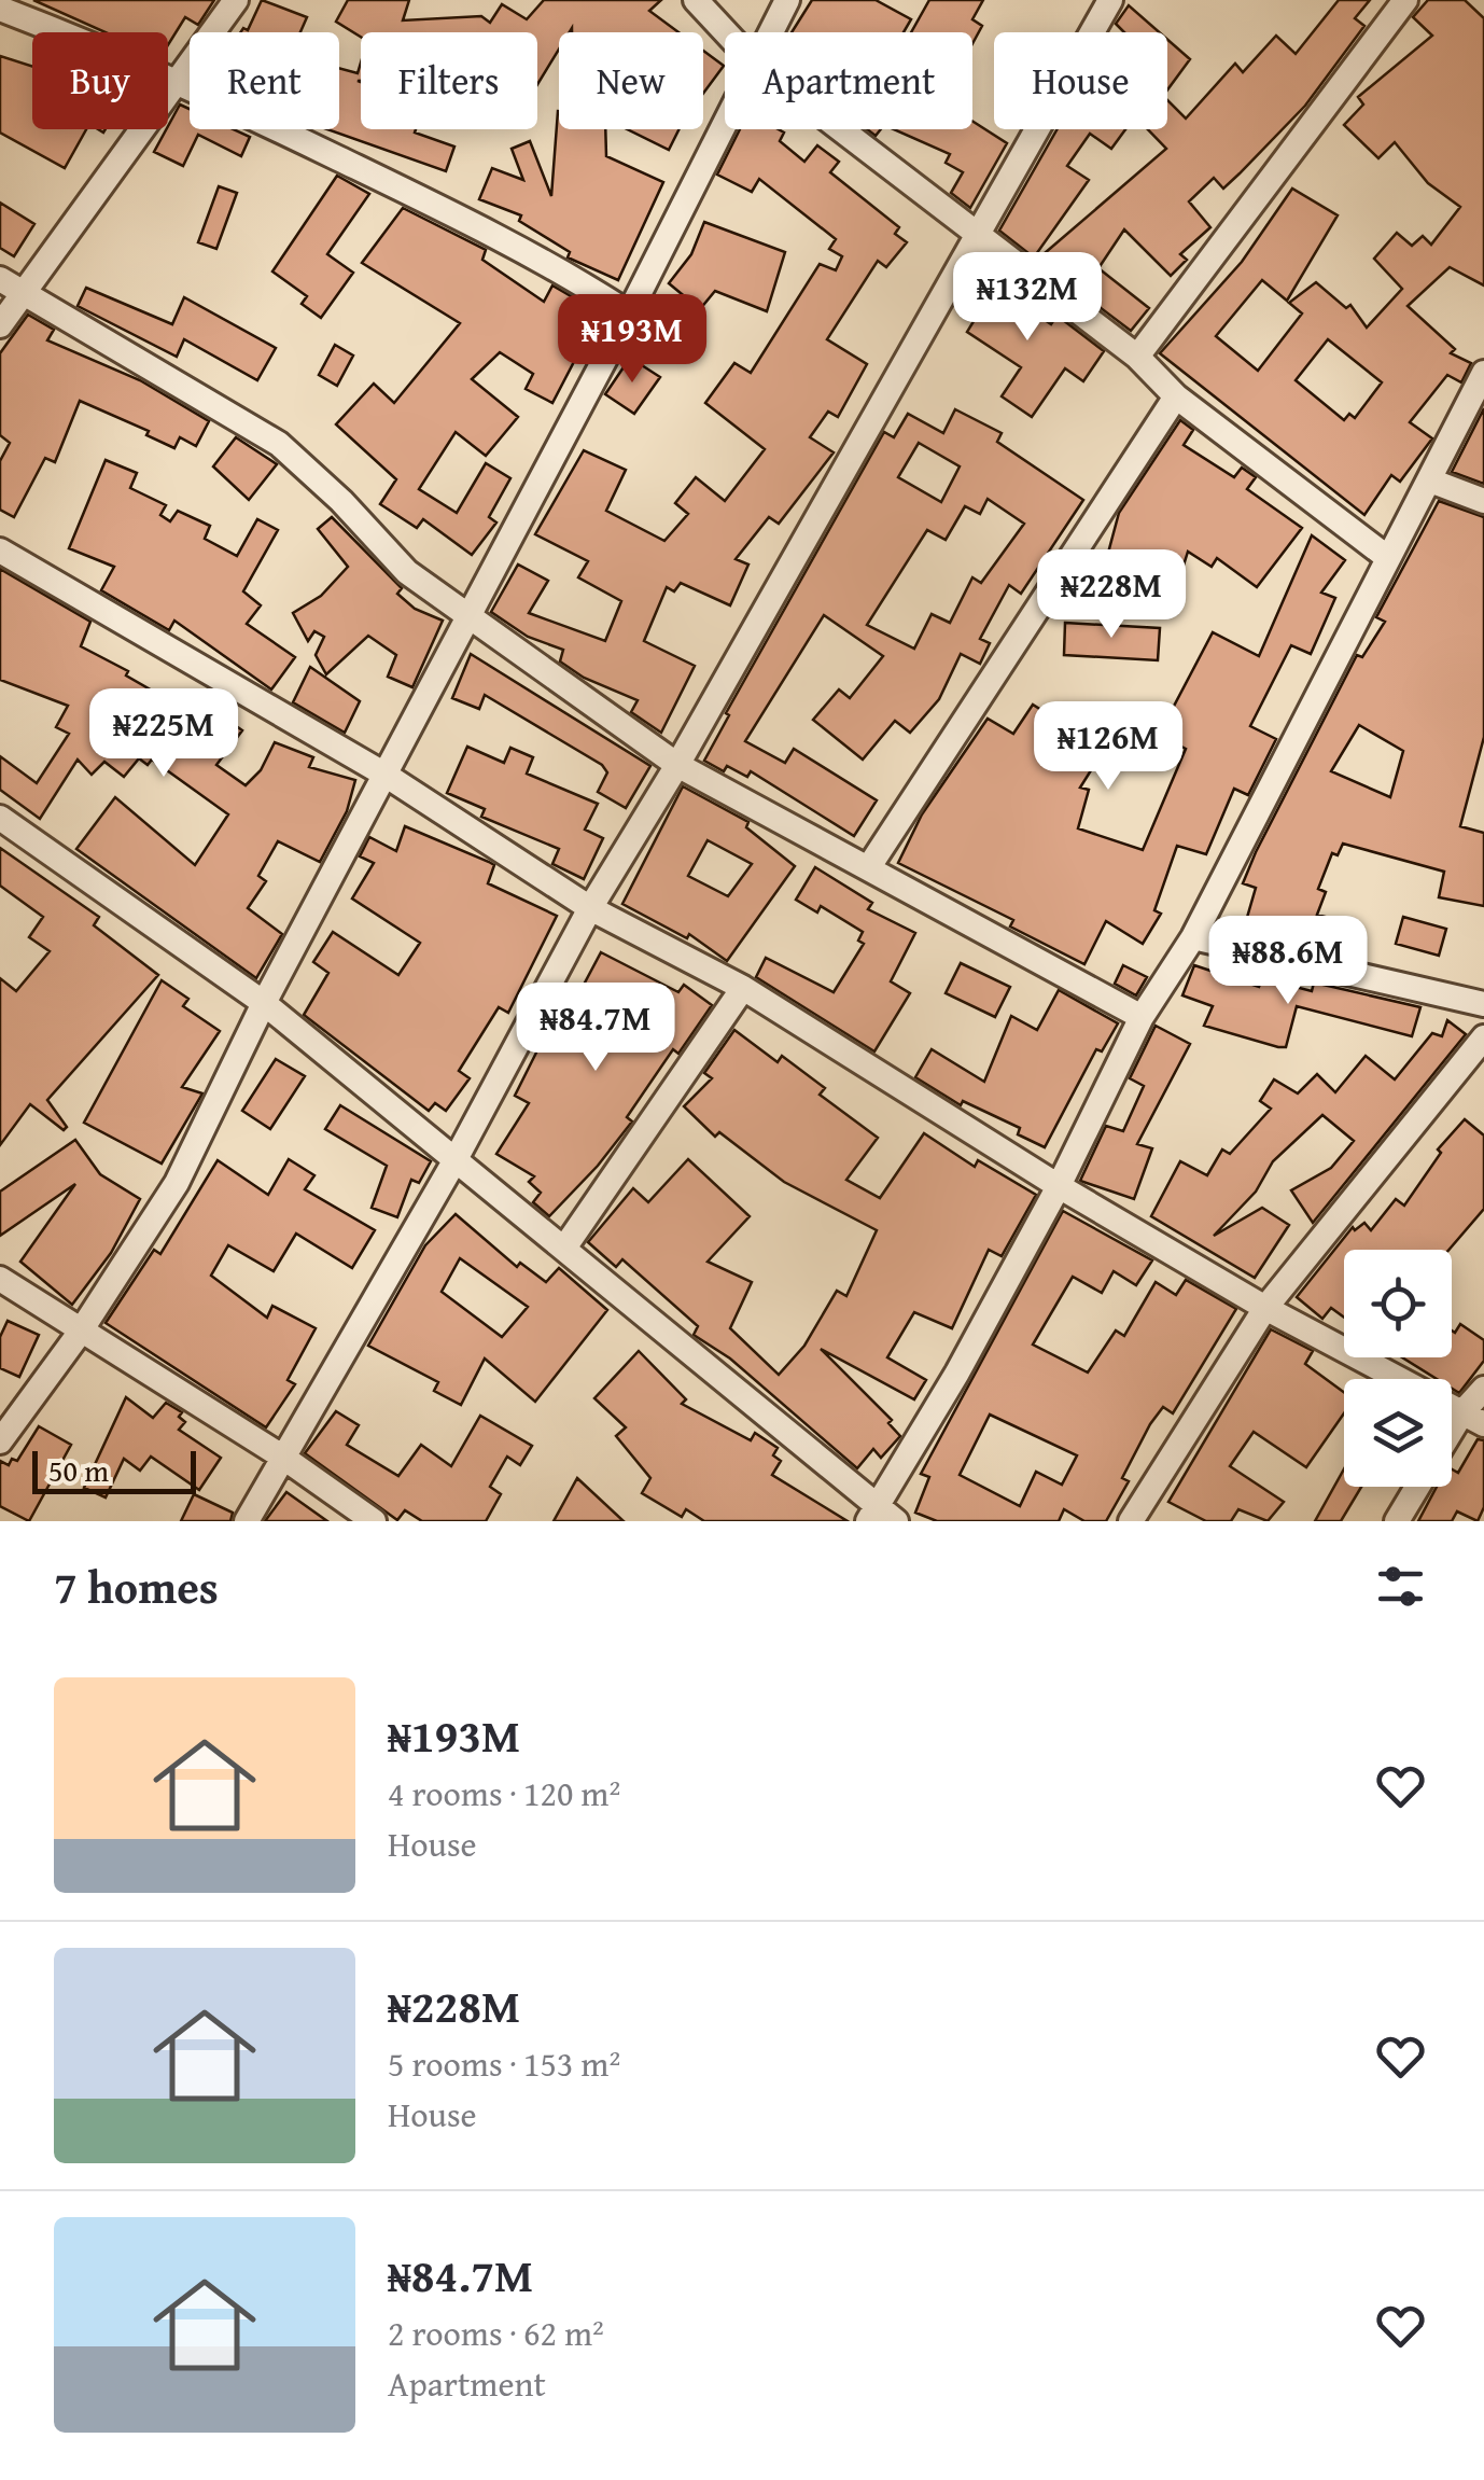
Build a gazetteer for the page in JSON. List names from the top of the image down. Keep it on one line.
{"scale_bar":"50 m","page":{"chip":["Buy","Rent","Filters","New","Apartment","House"],"price":["₦132M","₦193M","₦228M","₦225M","₦126M","₦88.6M","₦84.7M"],"scale":"50 m","heading":"7 homes","list":[{"name":"₦193M","note":"4 rooms · 120 m² · House"},{"name":"₦228M","note":"5 rooms · 153 m² · House"},{"name":"₦84.7M","note":"2 rooms · 62 m² · Apartment"}]}}
